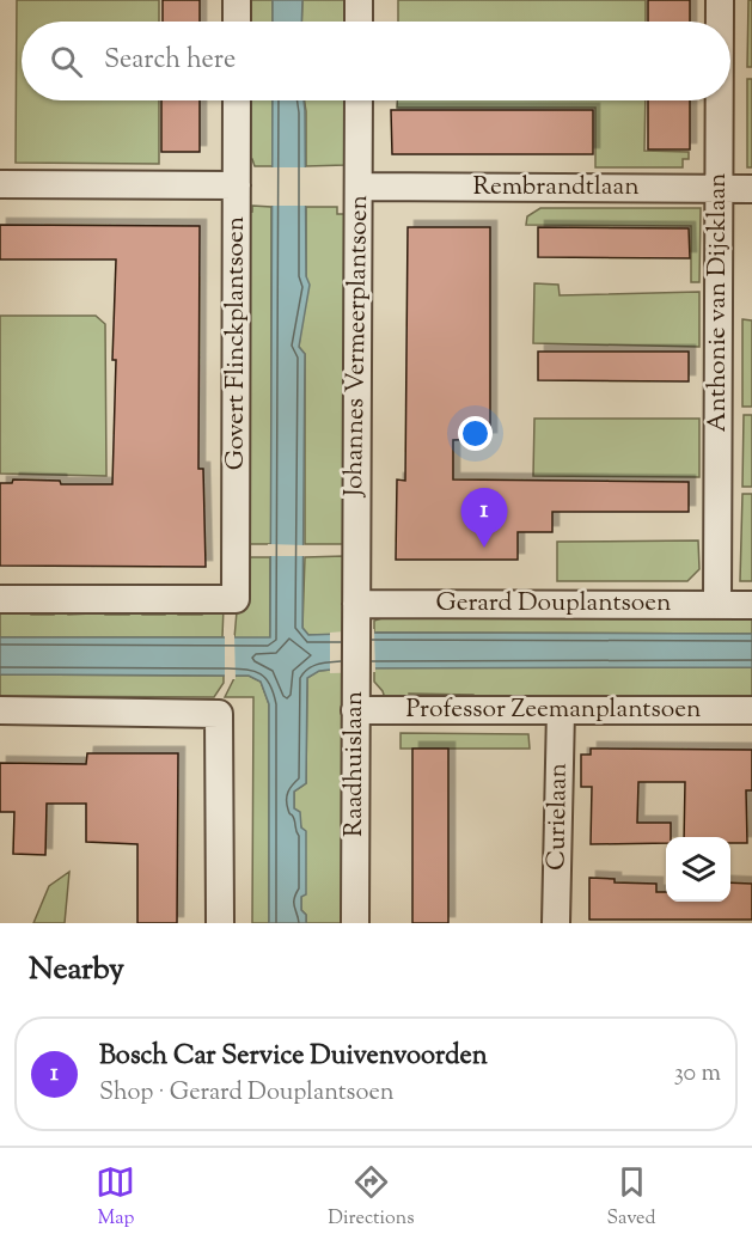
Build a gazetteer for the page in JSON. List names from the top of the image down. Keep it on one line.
{"streets":{"street":["Rembrandtlaan","Anthonie van Dijcklaan","Govert Flinckplantsoen","Johannes Vermeerplantsoen","Gerard Douplantsoen","Professor Zeemanplantsoen","Raadhuislaan","Curielaan"]},"crossings":[["Rembrandtlaan","Anthonie van Dijcklaan"],["Rembrandtlaan","Johannes Vermeerplantsoen"],["Anthonie van Dijcklaan","Gerard Douplantsoen"],["Johannes Vermeerplantsoen","Gerard Douplantsoen"],["Johannes Vermeerplantsoen","Raadhuislaan"],["Gerard Douplantsoen","Raadhuislaan"],["Professor Zeemanplantsoen","Raadhuislaan"],["Professor Zeemanplantsoen","Curielaan"]],"page":{"search":"Search here","pins":"1","heading":"Nearby","list":[{"mark":"1","name":"Bosch Car Service Duivenvoorden","note":"Shop · Gerard Douplantsoen","value":"30 m"}],"nav":["Map","Directions","Saved"]}}
